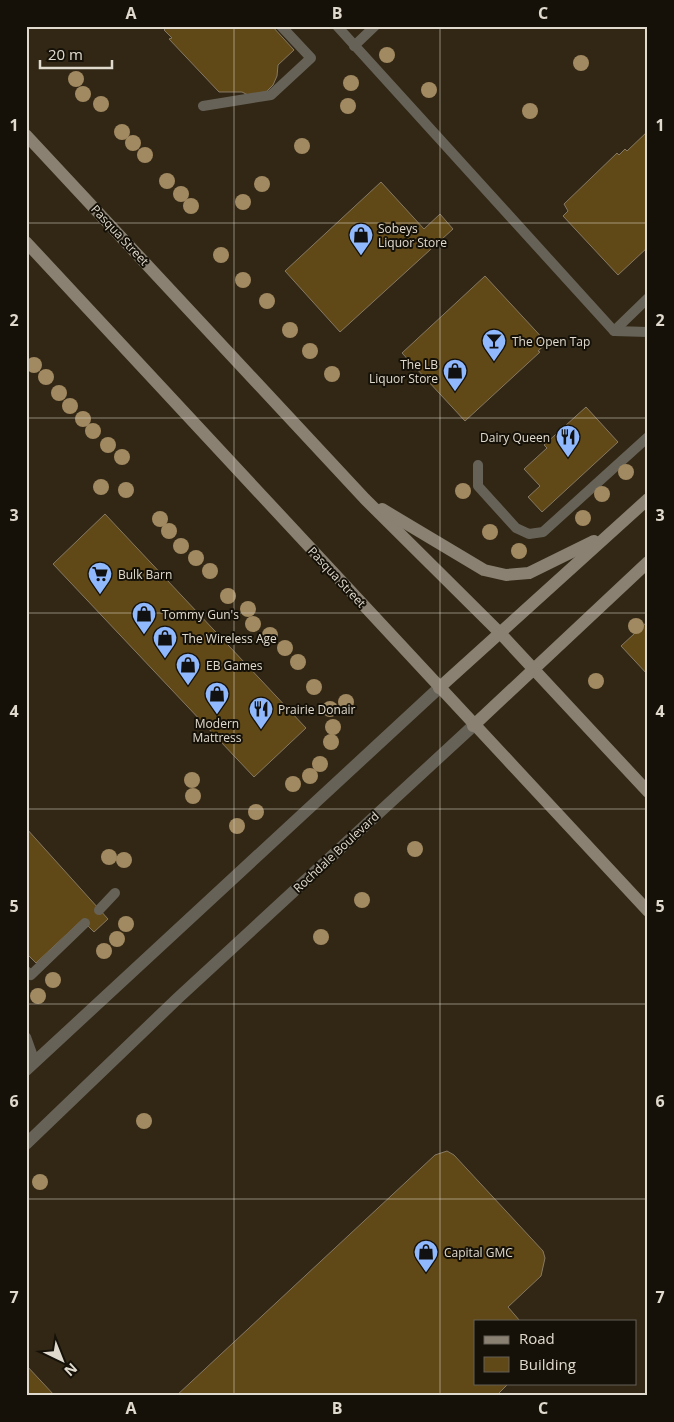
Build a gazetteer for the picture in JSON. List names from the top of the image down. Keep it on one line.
{"streets":{"main road":["Pasqua Street","Rochdale Boulevard"]},"crossings":[["Pasqua Street","Rochdale Boulevard"]],"places":{"shop":["Sobeys Liquor Store","The LB Liquor Store","Tommy Gun's","The Wireless Age","EB Games","Modern Mattress","Capital GMC"],"bar":["The Open Tap"],"restaurant":["Dairy Queen","Prairie Donair"],"supermarket":["Bulk Barn"]},"legend":["Road","Building"],"scale_bar":"20 m","north":"bottom right","grid":{"columns":["A","B","C"],"rows":["1","2","3","4","5","6","7"]}}
